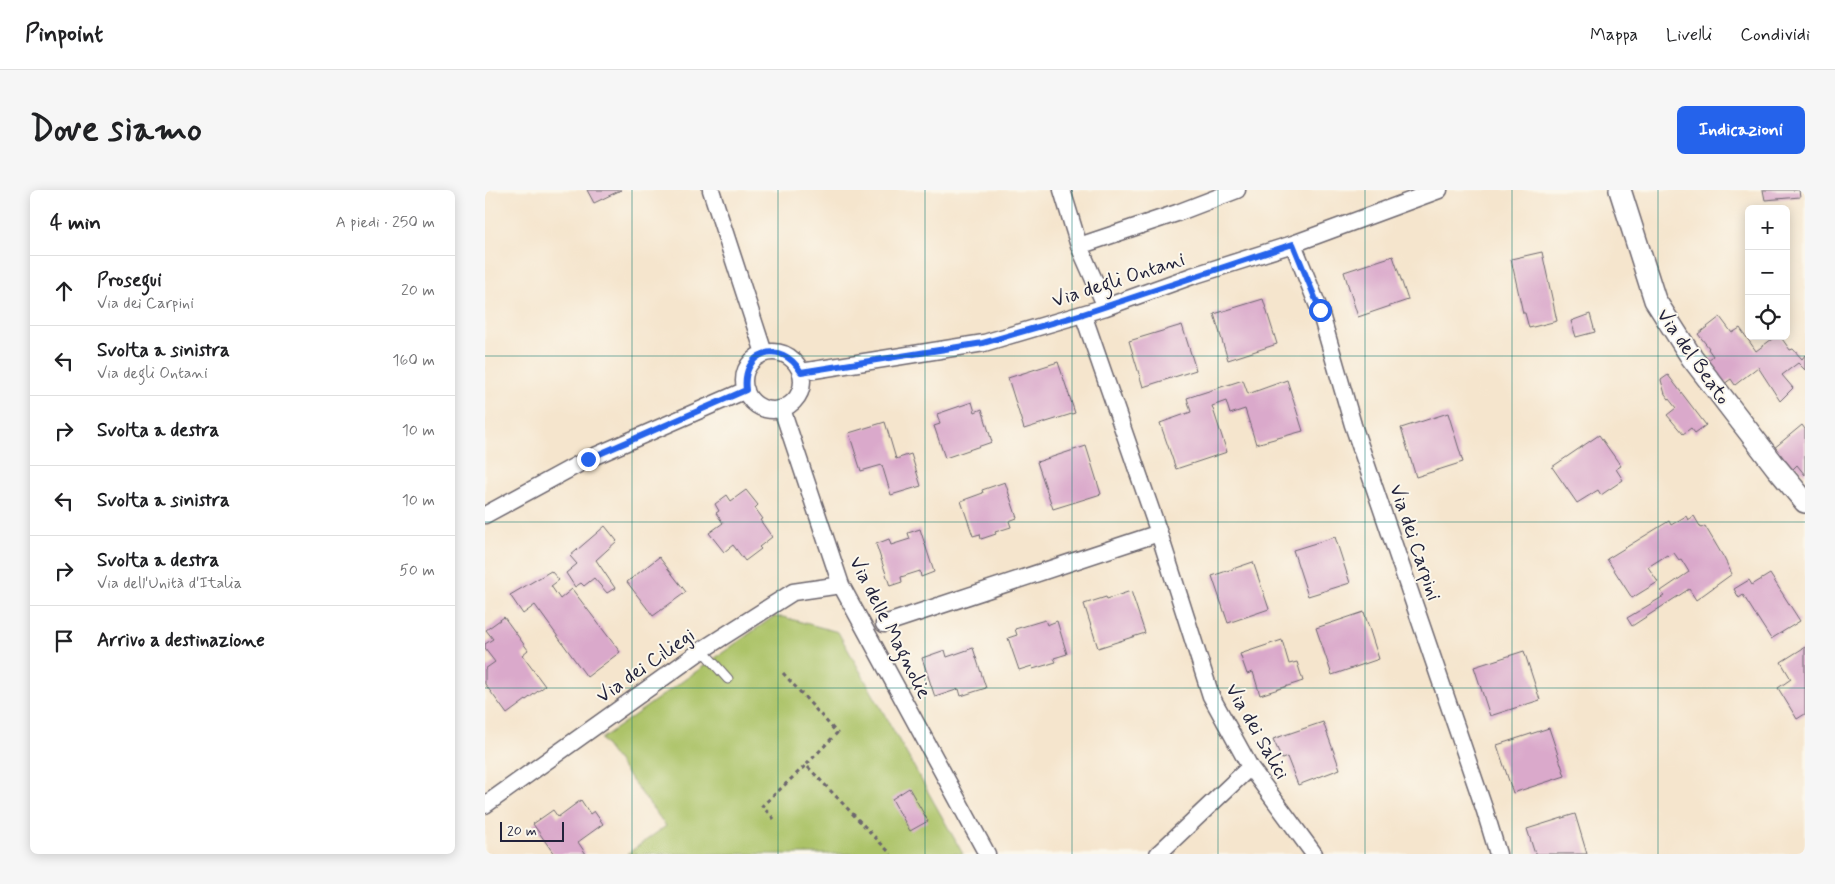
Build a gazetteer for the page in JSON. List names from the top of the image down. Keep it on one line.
{"streets":{"street":["Via degli Ontani","Via del Beato","Via dei Carpini","Via delle Magnolie","Via dei Ciliegi","Via dei Salici"]},"crossings":[["Via degli Ontani","Via dei Carpini"],["Via degli Ontani","Via delle Magnolie"],["Via degli Ontani","Via dei Salici"],["Via delle Magnolie","Via dei Ciliegi"]],"scale_bar":"20 m","page":{"header":"Pinpoint","nav":["Mappa","Livelli","Condividi"],"buttons":"Indicazioni","title":"Dove siamo","heading":["4 min","A piedi · 250 m"],"map_buttons":["+","−"],"list":[["Prosegui","Via dei Carpini","20 m"],["Svolta a sinistra","Via degli Ontani","160 m"],["Svolta a destra","10 m"],["Svolta a sinistra","10 m"],["Svolta a destra","Via dell'Unità d'Italia","50 m"],"Arrivo a destinazione"],"scale":"20 m"}}
